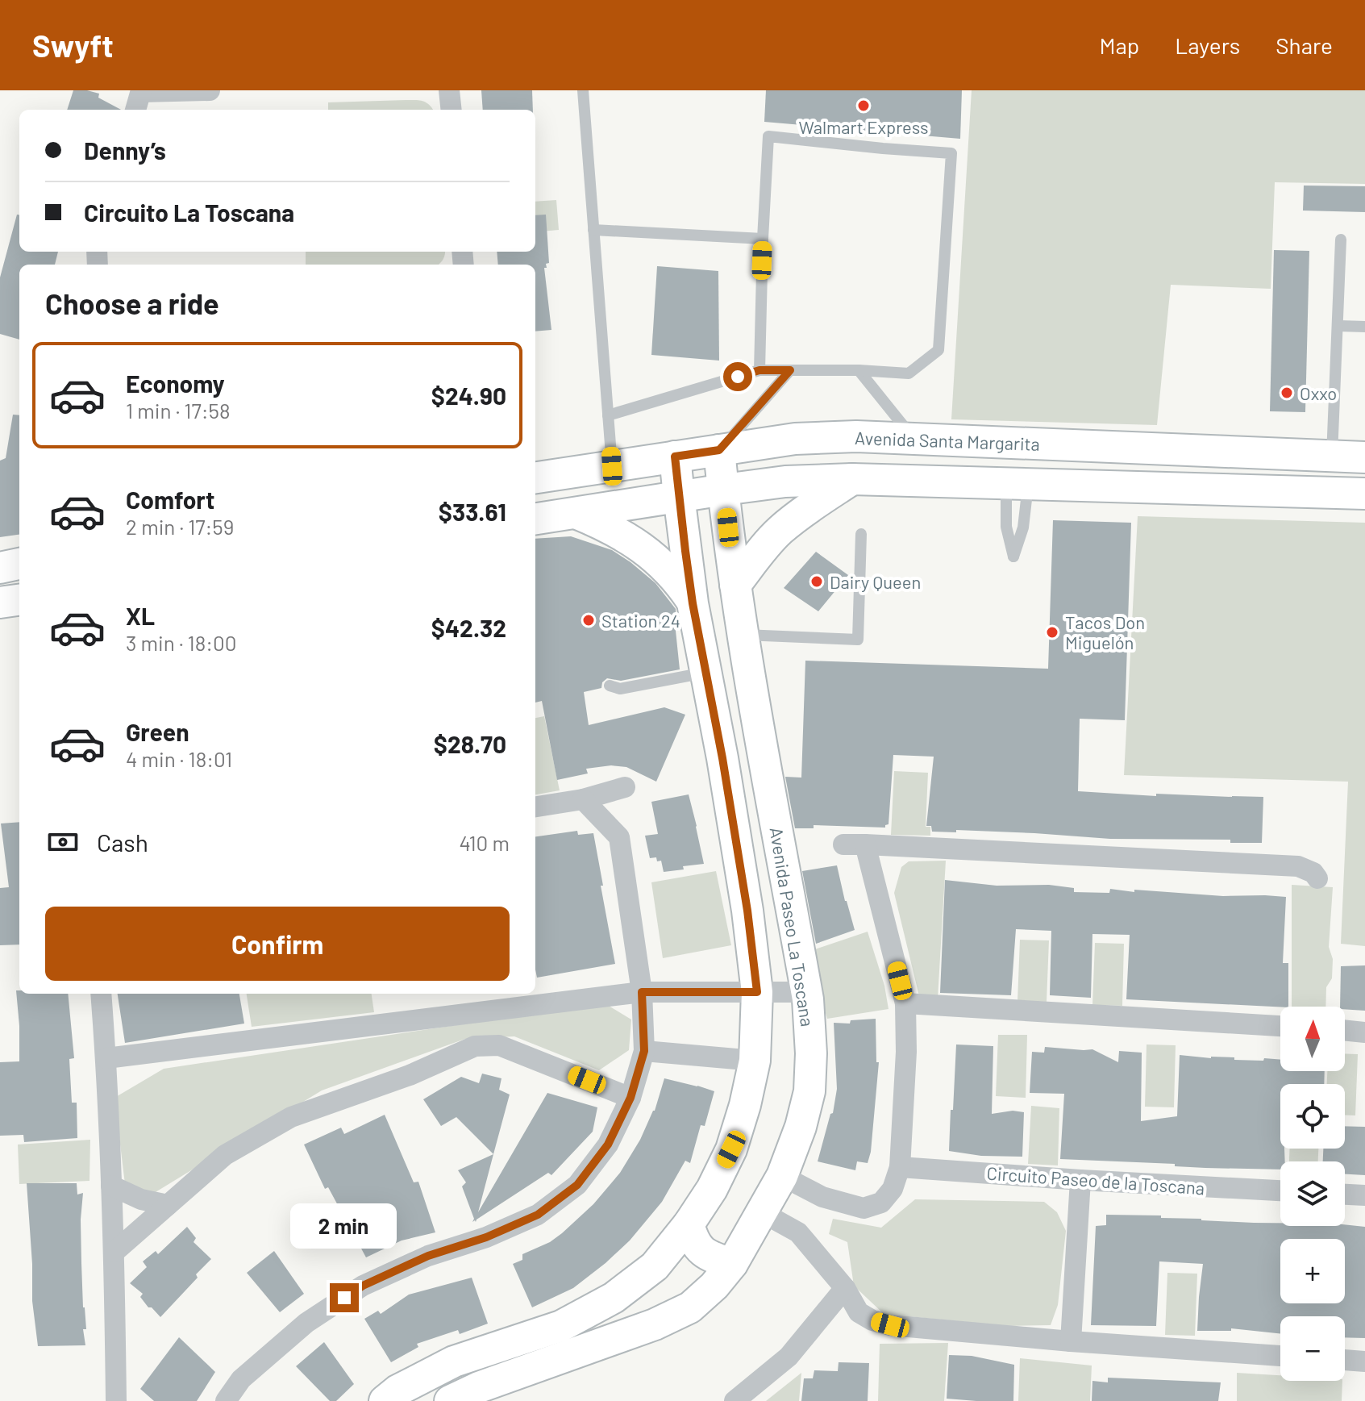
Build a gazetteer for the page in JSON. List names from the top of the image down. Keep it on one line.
{"streets":{"street":["Avenida Santa Margarita","Avenida Paseo La Toscana","Circuito Paseo de la Toscana"]},"crossings":[["Avenida Santa Margarita","Avenida Paseo La Toscana"]],"places":["Walmart Express","Oxxo","Dairy Queen","Station 24","Tacos Don Miguelón"],"north":"top","page":{"header":"Swyft","nav":["Map","Layers","Share"],"banner":["Denny’s","Circuito La Toscana"],"heading":"Choose a ride","list":[{"name":"Economy","note":"1 min · 17:58","value":"$24.90"},{"name":"Comfort","note":"2 min · 17:59","value":"$33.61"},{"name":"XL","note":"3 min · 18:00","value":"$42.32"},{"name":"Green","note":"4 min · 18:01","value":"$28.70"}],"pay":["Cash","410 m"],"buttons":"Confirm","map_buttons":["+","−"],"bubble":"2 min"}}
